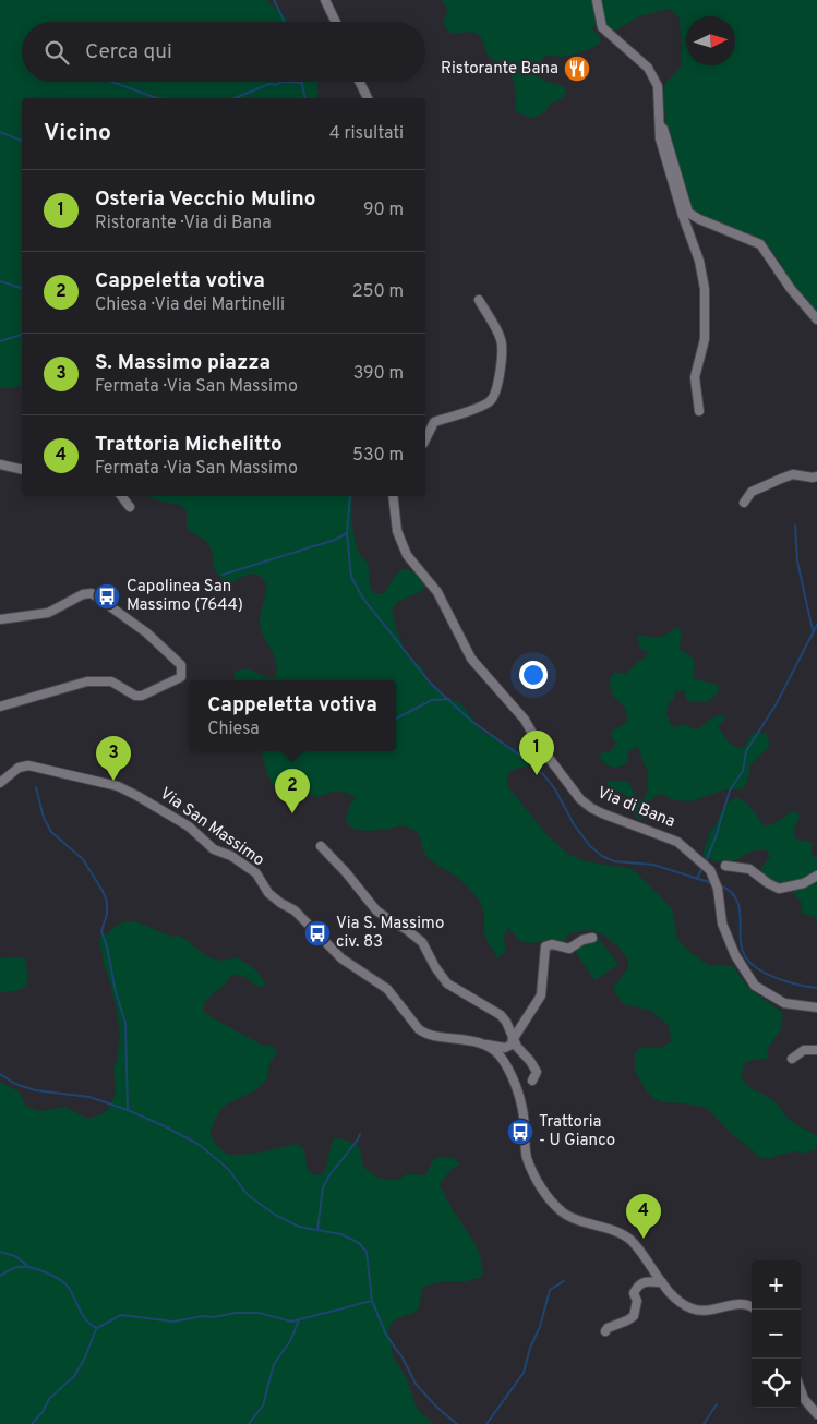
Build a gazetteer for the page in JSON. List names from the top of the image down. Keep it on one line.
{"streets":{"street":["Via di Bana","Via San Massimo"]},"places":{"restaurant":["Ristorante Bana"],"bus stop":["Capolinea San Massimo (7644)","Via S. Massimo civ. 83","Trattoria - U Gianco"]},"north":"right","page":{"search":"Cerca qui","heading":["Vicino","4 risultati"],"list":[{"mark":"1","name":"Osteria Vecchio Mulino","note":"Ristorante · Via di Bana","value":"90 m"},{"mark":"2","name":"Cappeletta votiva","note":"Chiesa · Via dei Martinelli","value":"250 m"},{"mark":"3","name":"S. Massimo piazza","note":"Fermata · Via San Massimo","value":"390 m"},{"mark":"4","name":"Trattoria Michelitto","note":"Fermata · Via San Massimo","value":"530 m"}],"popup":["Cappeletta votiva","Chiesa"],"pins":["1","3","2","4"],"map_buttons":["+","−"]}}
